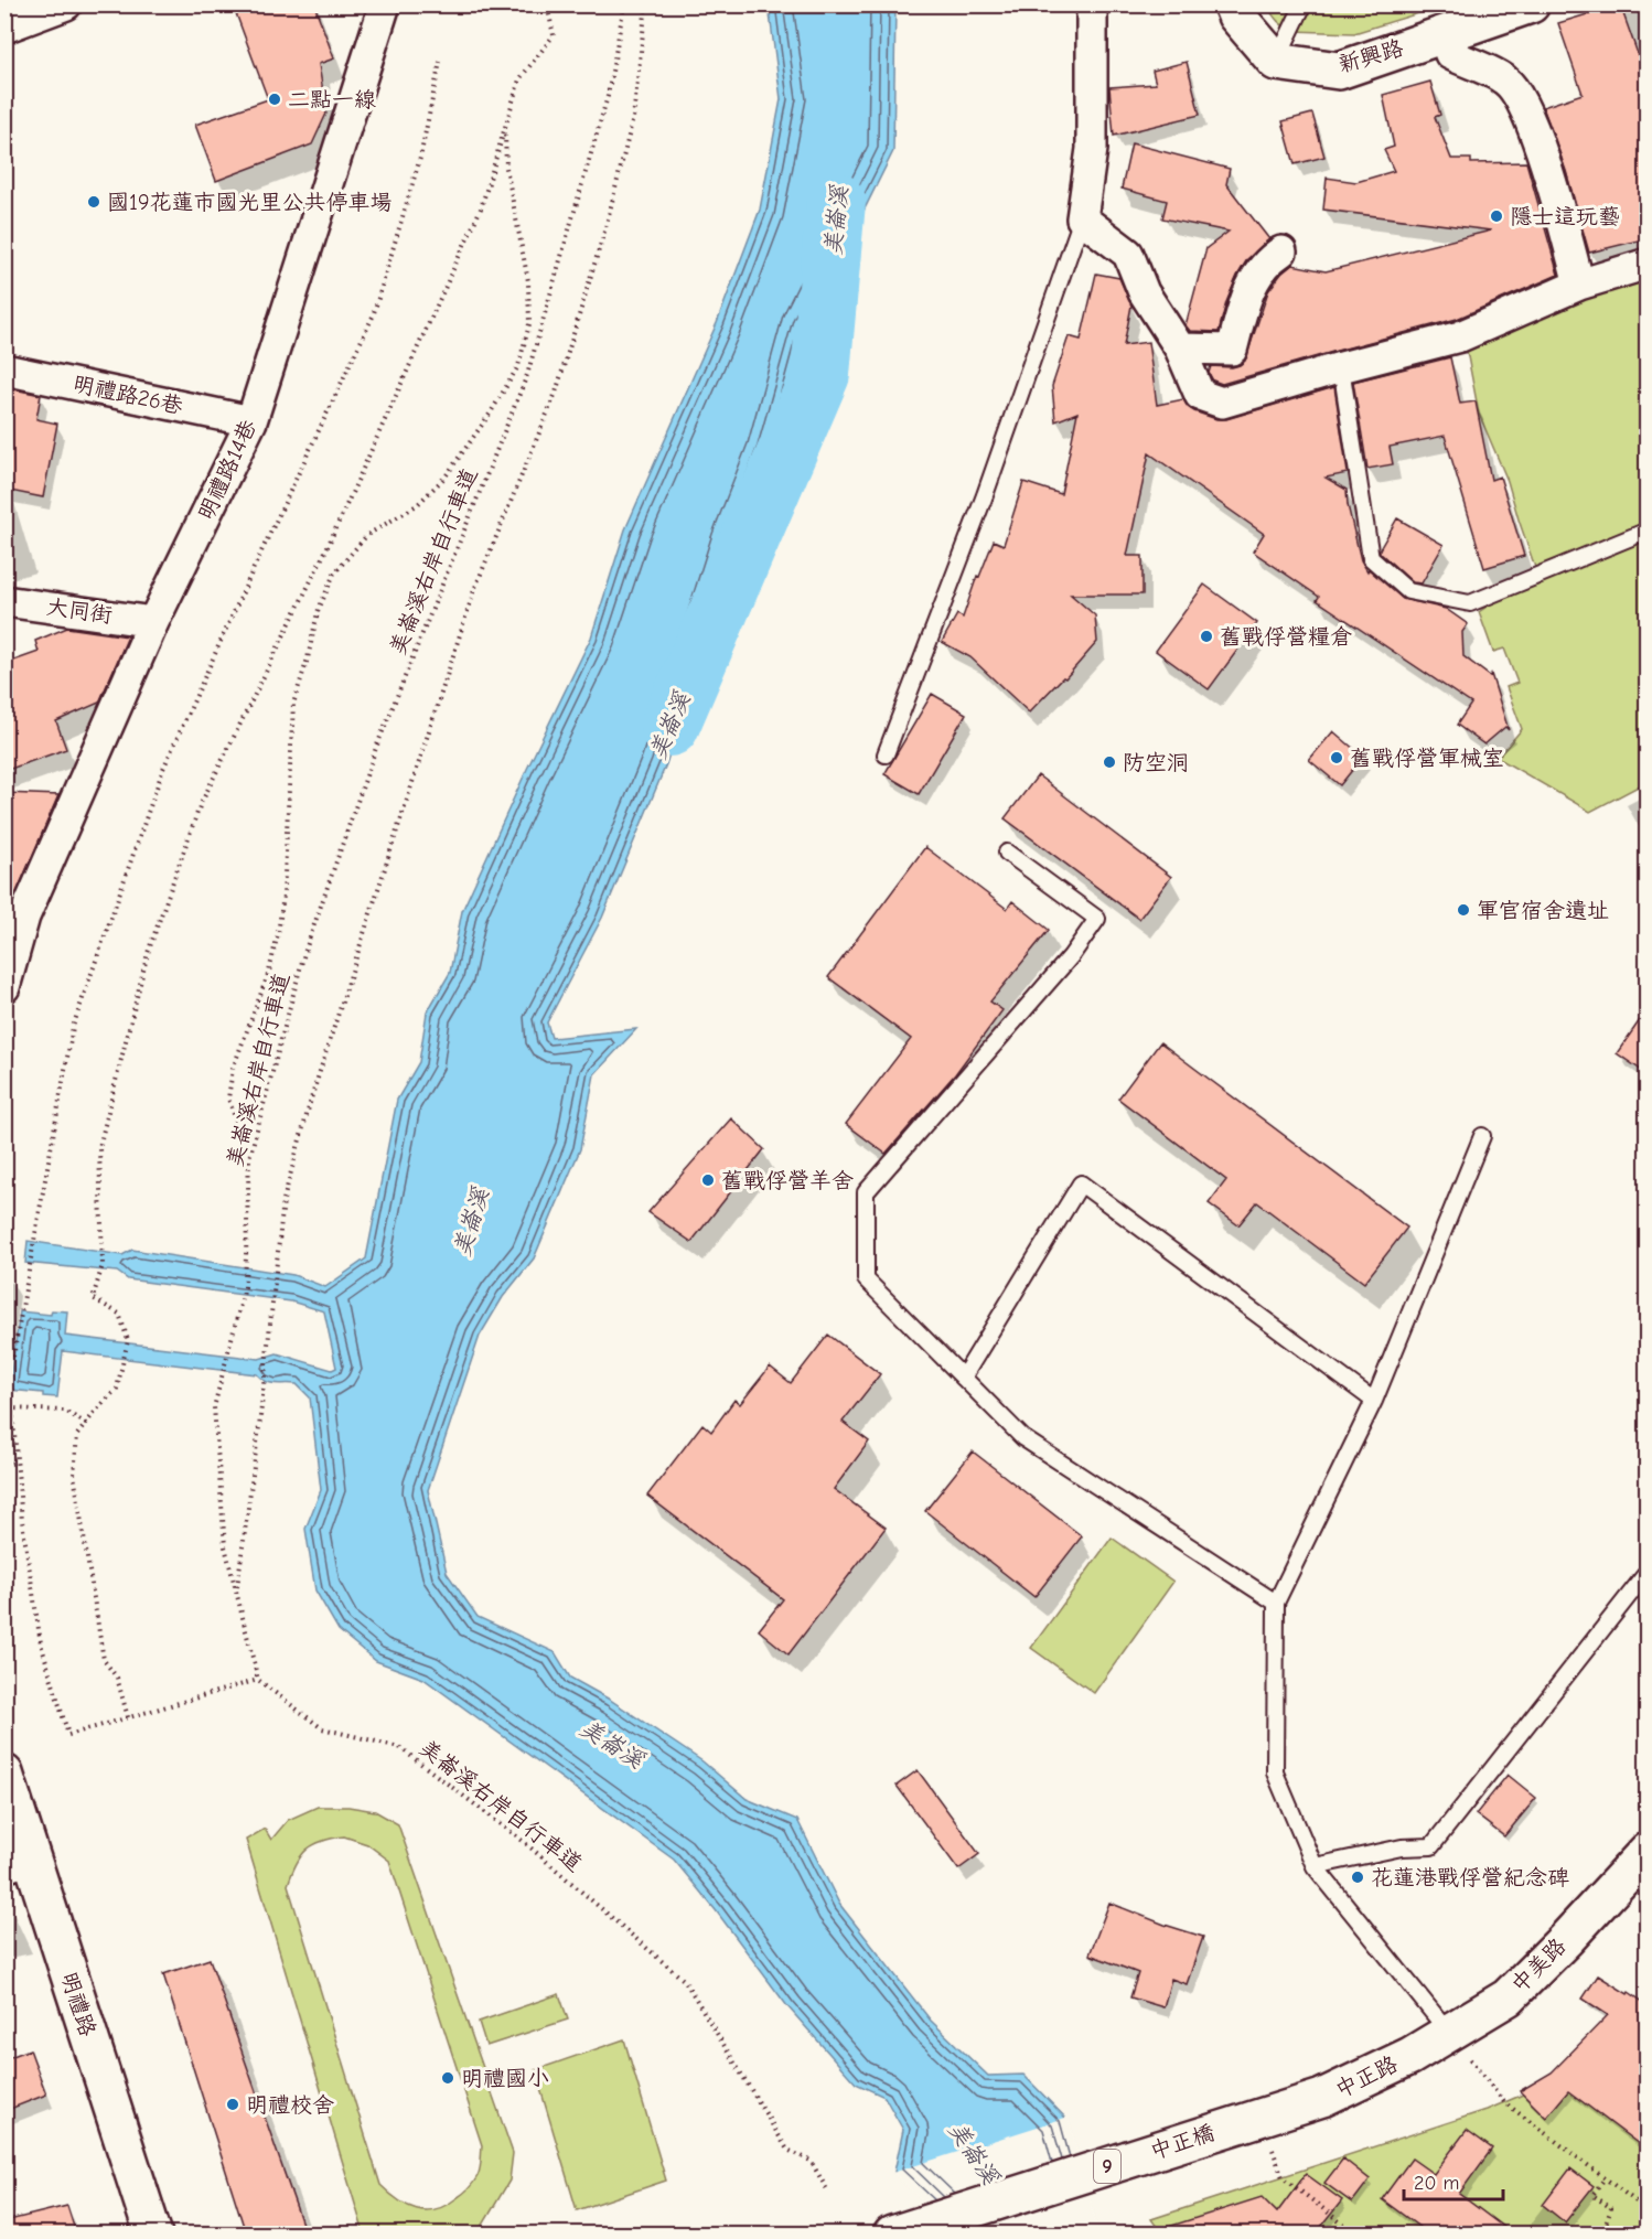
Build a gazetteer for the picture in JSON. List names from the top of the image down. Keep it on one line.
{"streets":{"main road":["新興路","中美路","明禮路","中正路","中正橋","9"],"street":["明禮路26巷","明禮路14巷","大同街"],"path":["美崙溪右岸自行車道"]},"crossings":[["明禮路26巷","明禮路14巷"],["明禮路14巷","大同街"],["中美路","中正路"],["中正路","中正橋"]],"water":["美崙溪"],"places":["二點一線","國19花蓮市國光里公共停車場","隱士這玩藝","舊戰俘營糧倉","舊戰俘營軍械室","防空洞","軍官宿舍遺址","舊戰俘營羊舍","花蓮港戰俘營紀念碑","明禮國小","明禮校舍"],"scale_bar":"20 m"}
